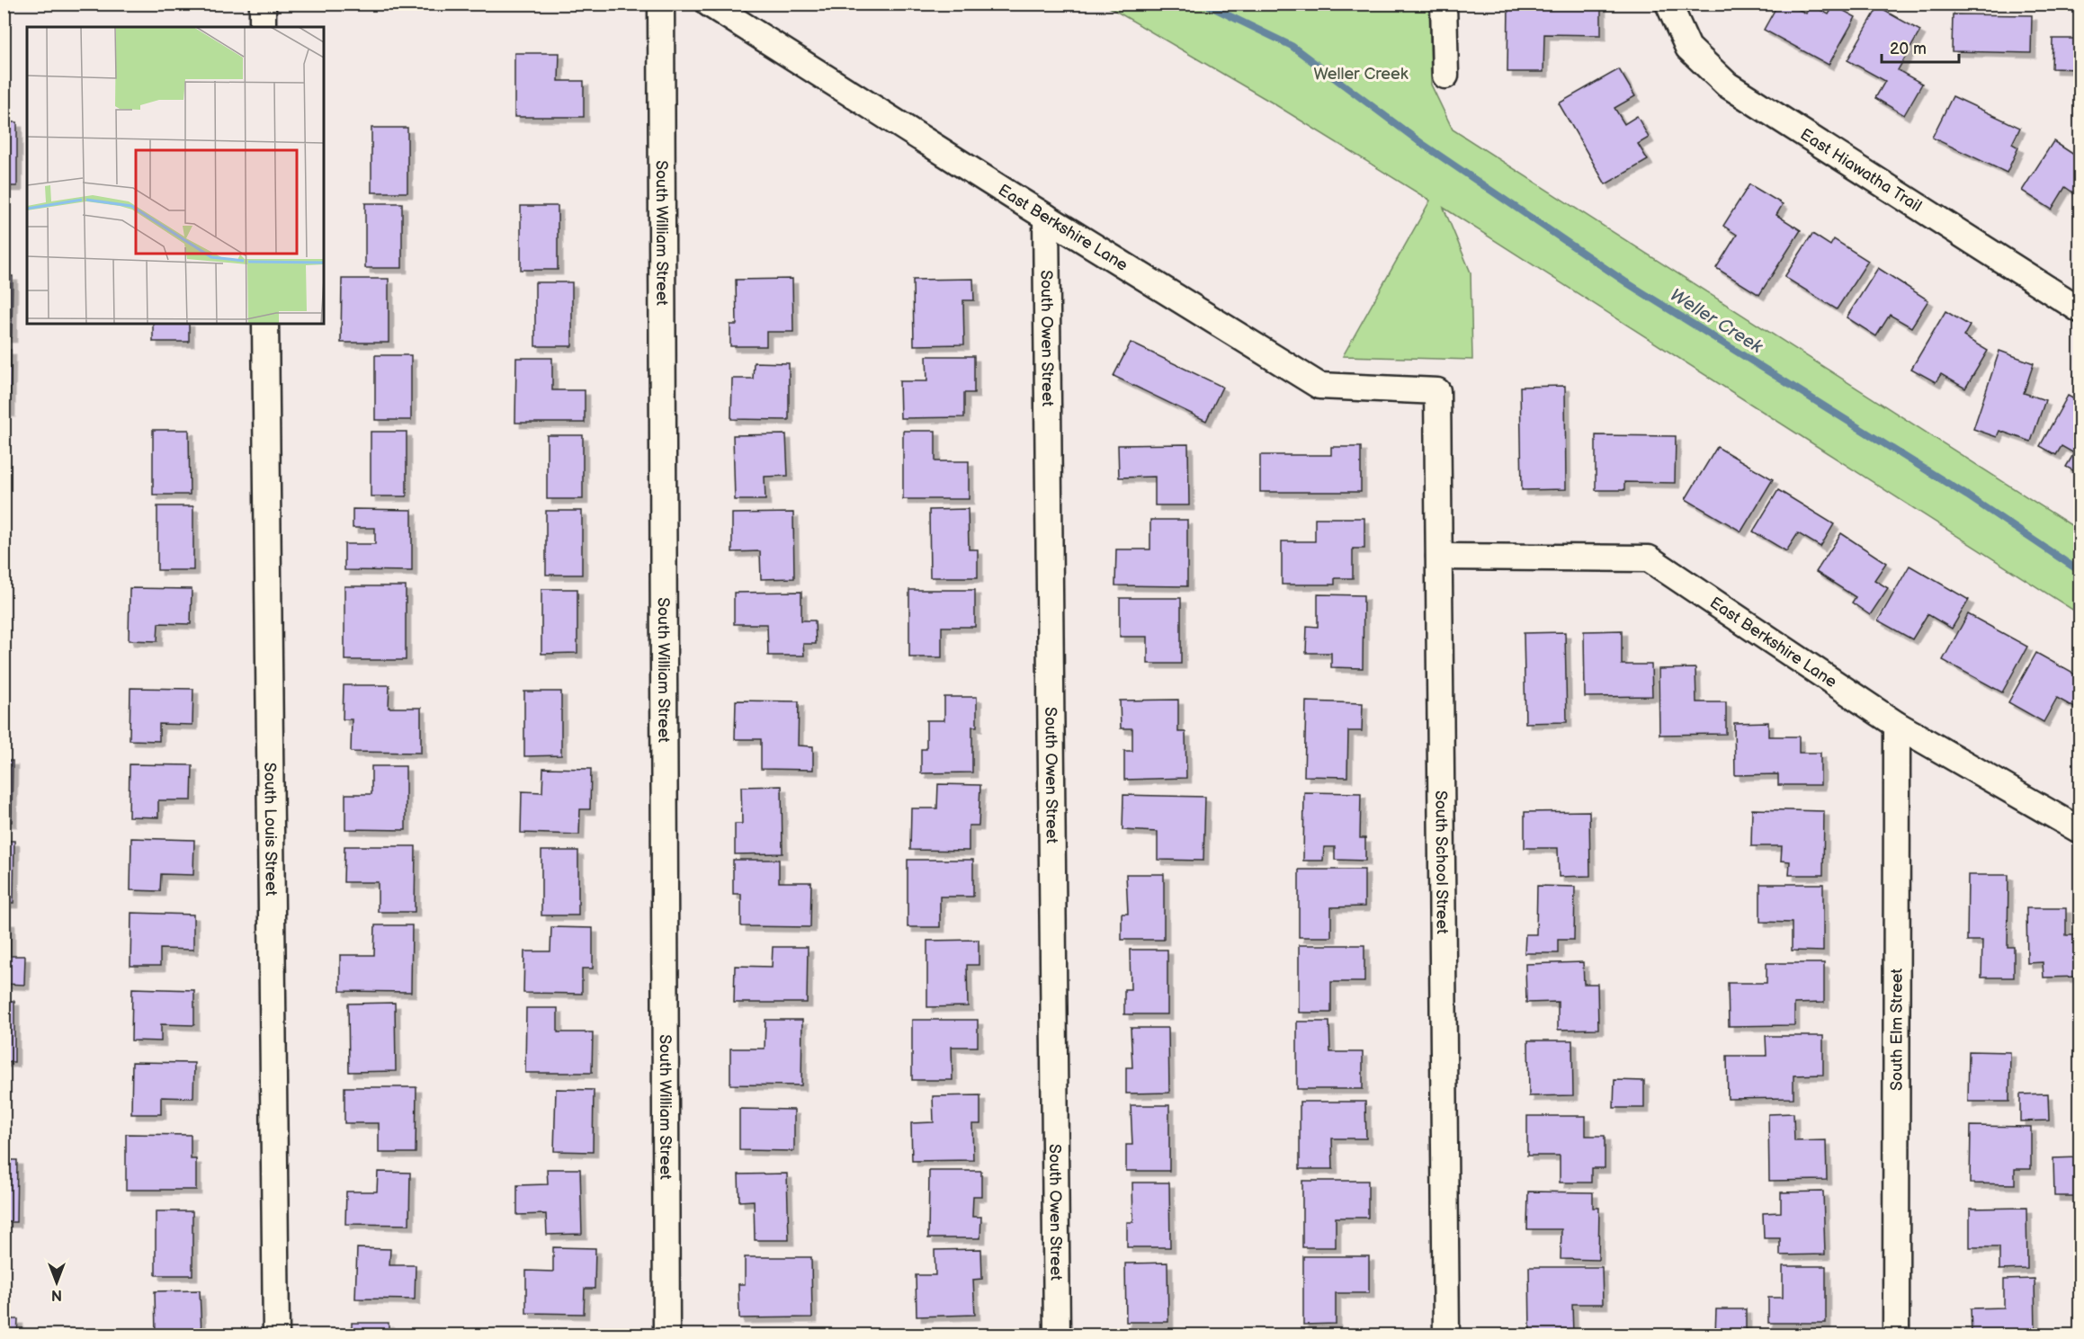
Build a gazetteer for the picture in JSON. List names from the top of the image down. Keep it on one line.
{"streets":{"street":["East Hiawatha Trail","East Berkshire Lane","South William Street","South Owen Street","South Louis Street","South School Street","South Elm Street"]},"crossings":[["East Berkshire Lane","South Owen Street"],["East Berkshire Lane","South School Street"],["East Berkshire Lane","South Elm Street"]],"water":["Weller Creek"],"parks":["Weller Creek"],"scale_bar":"20 m","north":"bottom"}
